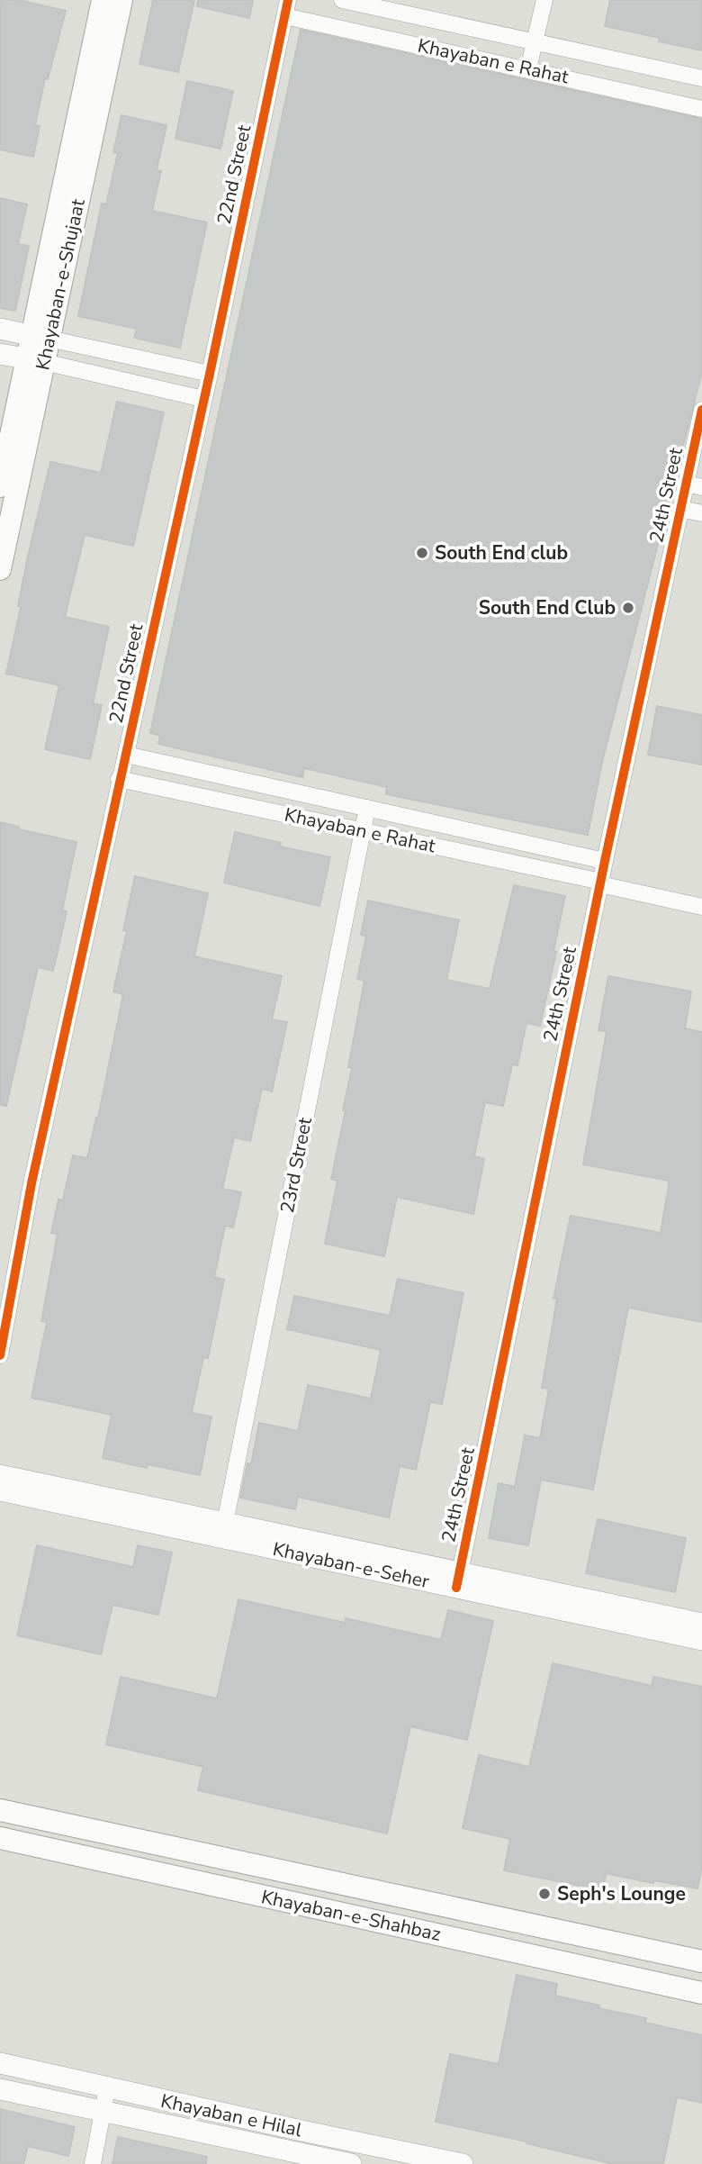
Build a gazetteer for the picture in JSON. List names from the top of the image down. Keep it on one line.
{"streets":{"main road":["Khayaban-e-Shujaat","Khayaban-e-Shahbaz"],"street":["Khayaban e Rahat","22nd Street","24th Street","23rd Street","Khayaban-e-Seher","Khayaban e Hilal"]},"crossings":[["Khayaban e Rahat","22nd Street"],["Khayaban e Rahat","24th Street"],["Khayaban e Rahat","23rd Street"],["24th Street","Khayaban-e-Seher"],["23rd Street","Khayaban-e-Seher"]],"places":["South End club","South End Club","Seph's Lounge"]}
